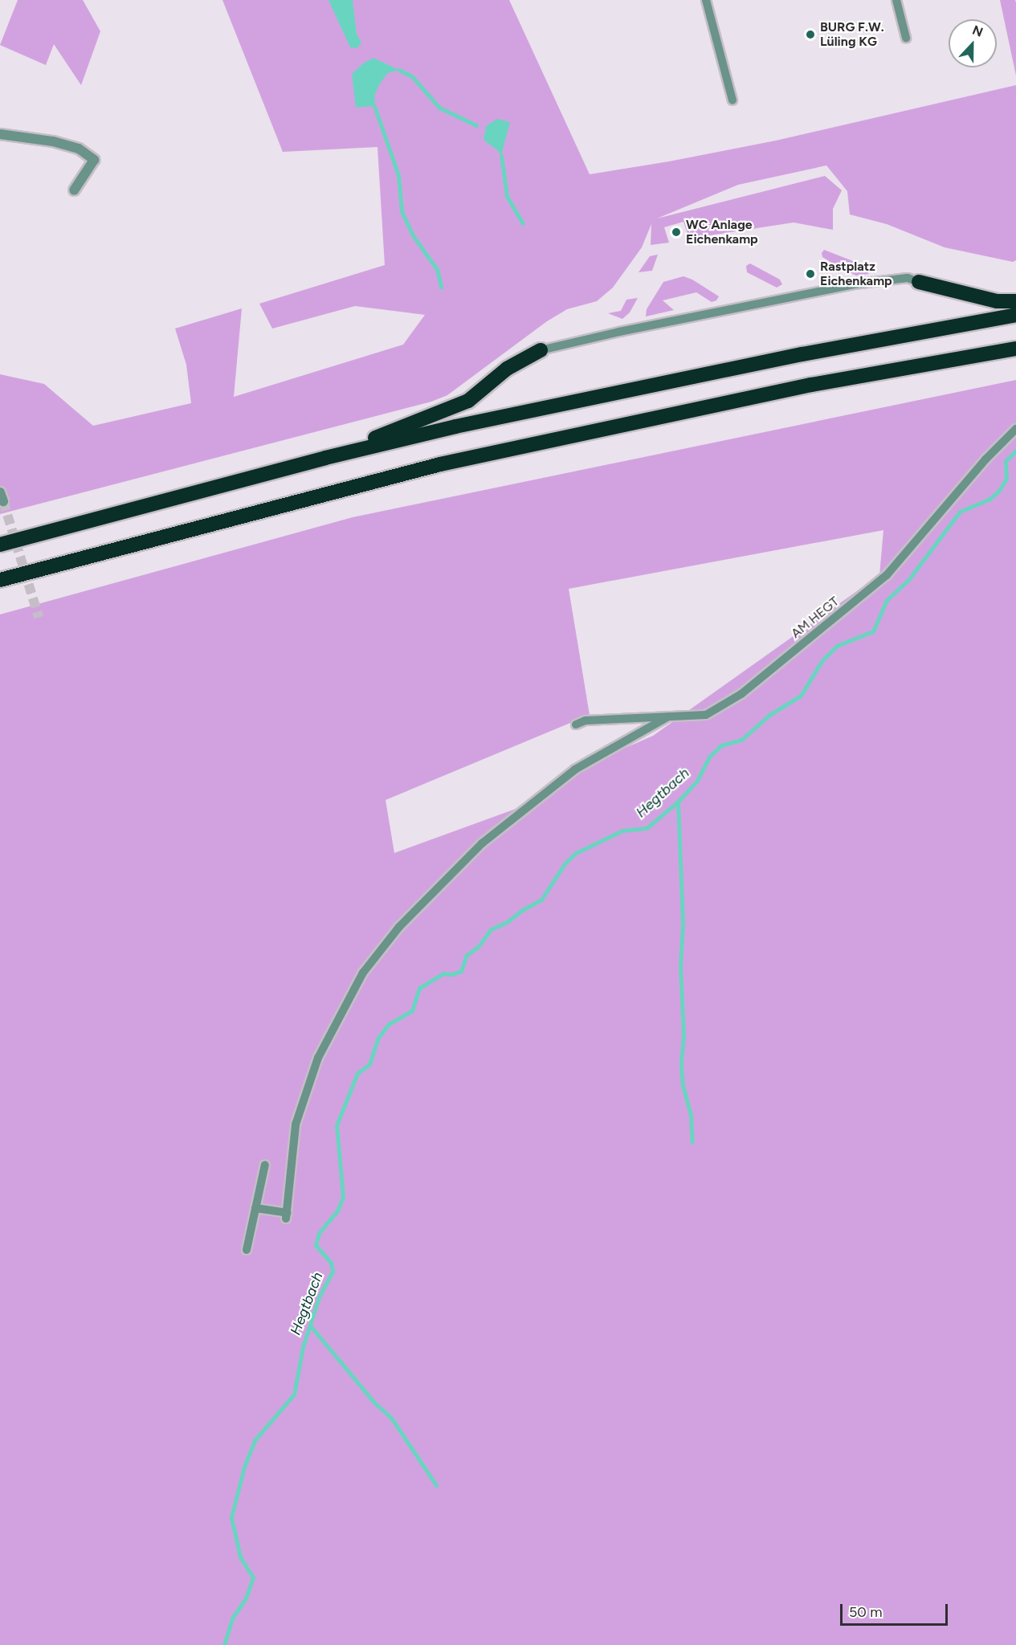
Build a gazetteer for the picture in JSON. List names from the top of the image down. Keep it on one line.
{"streets":{"lane":["AM HEGT"]},"water":["Hegtbach"],"places":["BURG F.W. Lüling KG","WC Anlage Eichenkamp","Rastplatz Eichenkamp"],"scale_bar":"50 m","north":"top"}
